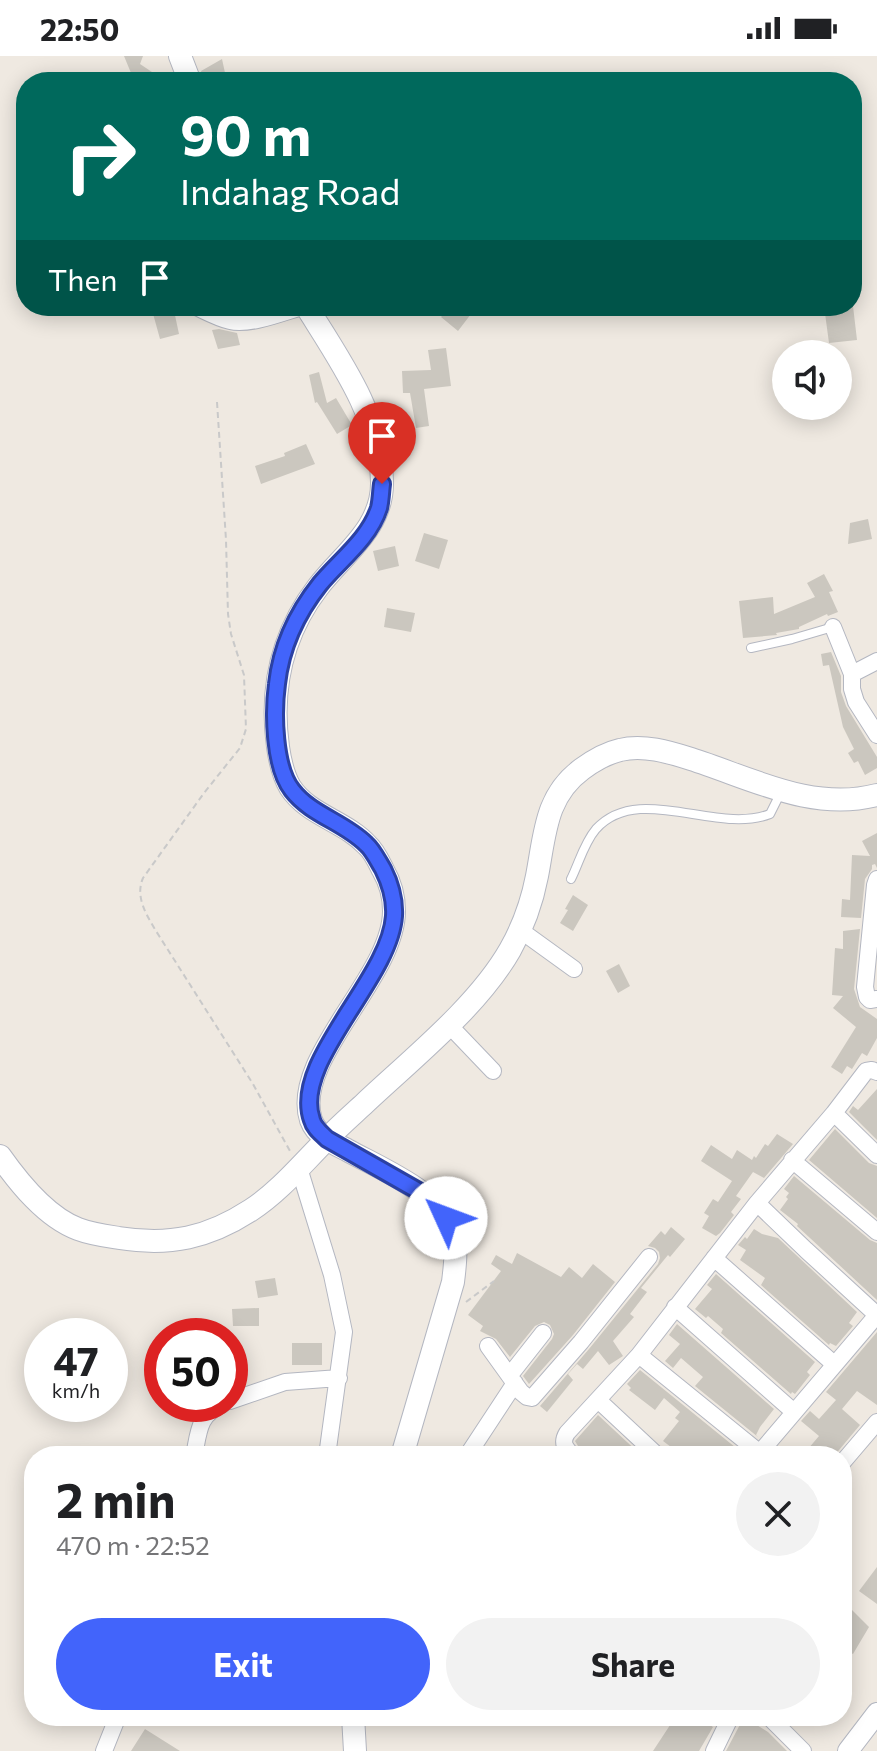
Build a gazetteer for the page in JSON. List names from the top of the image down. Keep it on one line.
{"page":{"status":"22:50","turn":["90 m","Indahag Road"],"then":"Then","speed":"47 km/h","limit":"50","heading":["2 min","470 m · 22:52"],"buttons":["Exit","Share"]}}
